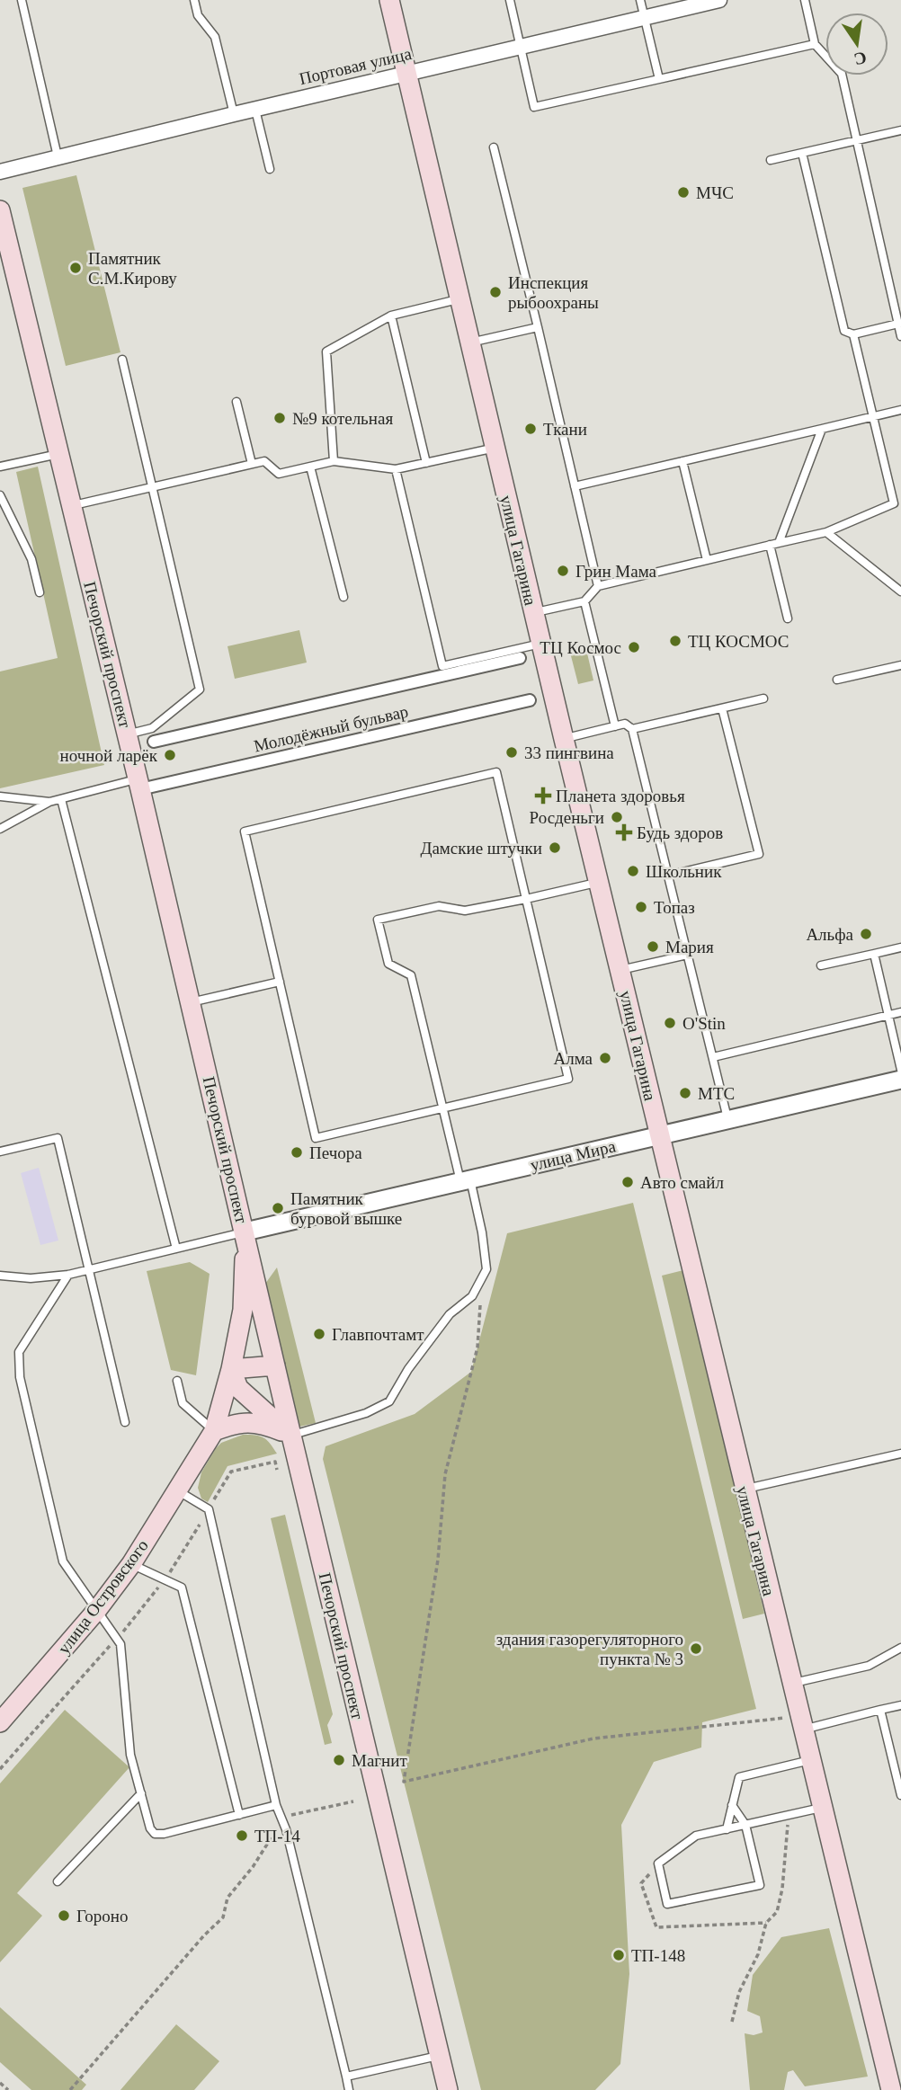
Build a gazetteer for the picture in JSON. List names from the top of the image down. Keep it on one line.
{"streets":{"main road":["улица Гагарина","Печорский проспект","улица Островского"],"street":["Портовая улица","Молодёжный бульвар","улица Мира"]},"crossings":[["Портовая улица","улица Гагарина"],["улица Гагарина","улица Мира"],["Печорский проспект","Молодёжный бульвар"],["Печорский проспект","улица Мира"],["Печорский проспект","улица Островского"],["улица Мира","улица Островского"]],"places":{"other":["МЧС","Памятник С.М.Кирову","Инспекция рыбоохраны","№9 котельная","Ткани","Грин Мама","ТЦ КОСМОС","ТЦ Космос","33 пингвина","ночной ларёк","Росденьги","Дамские штучки","Школьник","Топаз","Альфа","Мария","O'Stin","Алма","МТС","Печора","Авто смайл","Памятник буровой вышке","Главпочтамт","здания газорегуляторного пункта № 3","Магнит","ТП-14","Гороно","ТП-148"],"health":["Планета здоровья","Будь здоров"]},"north":"bottom"}
